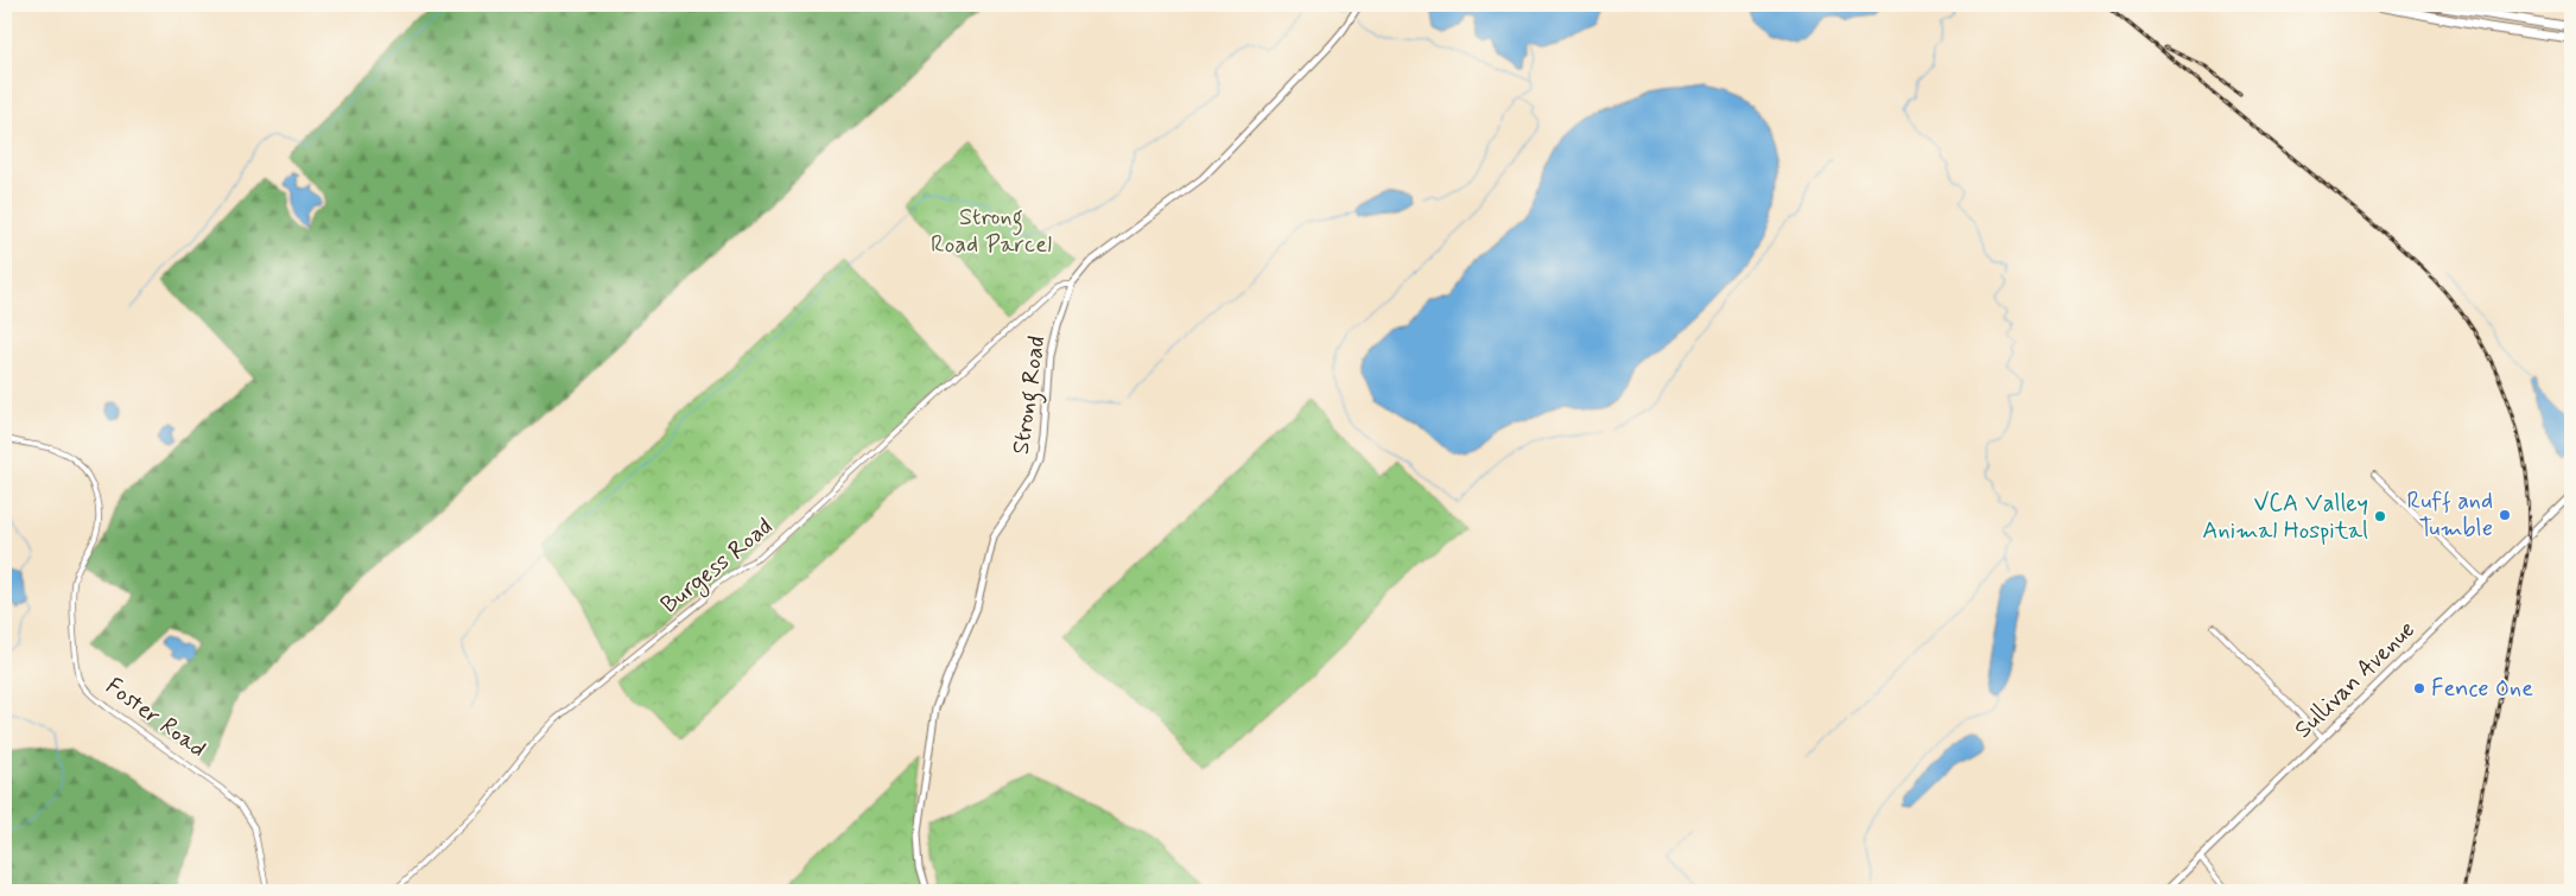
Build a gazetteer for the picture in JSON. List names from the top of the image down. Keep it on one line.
{"streets":{"street":["Strong Road","Burgess Road","Sullivan Avenue","Foster Road"]},"crossings":[["Strong Road","Burgess Road"]],"parks":["Strong Road Parcel"],"places":["Ruff and Tumble","VCA Valley Animal Hospital","Fence One"]}
